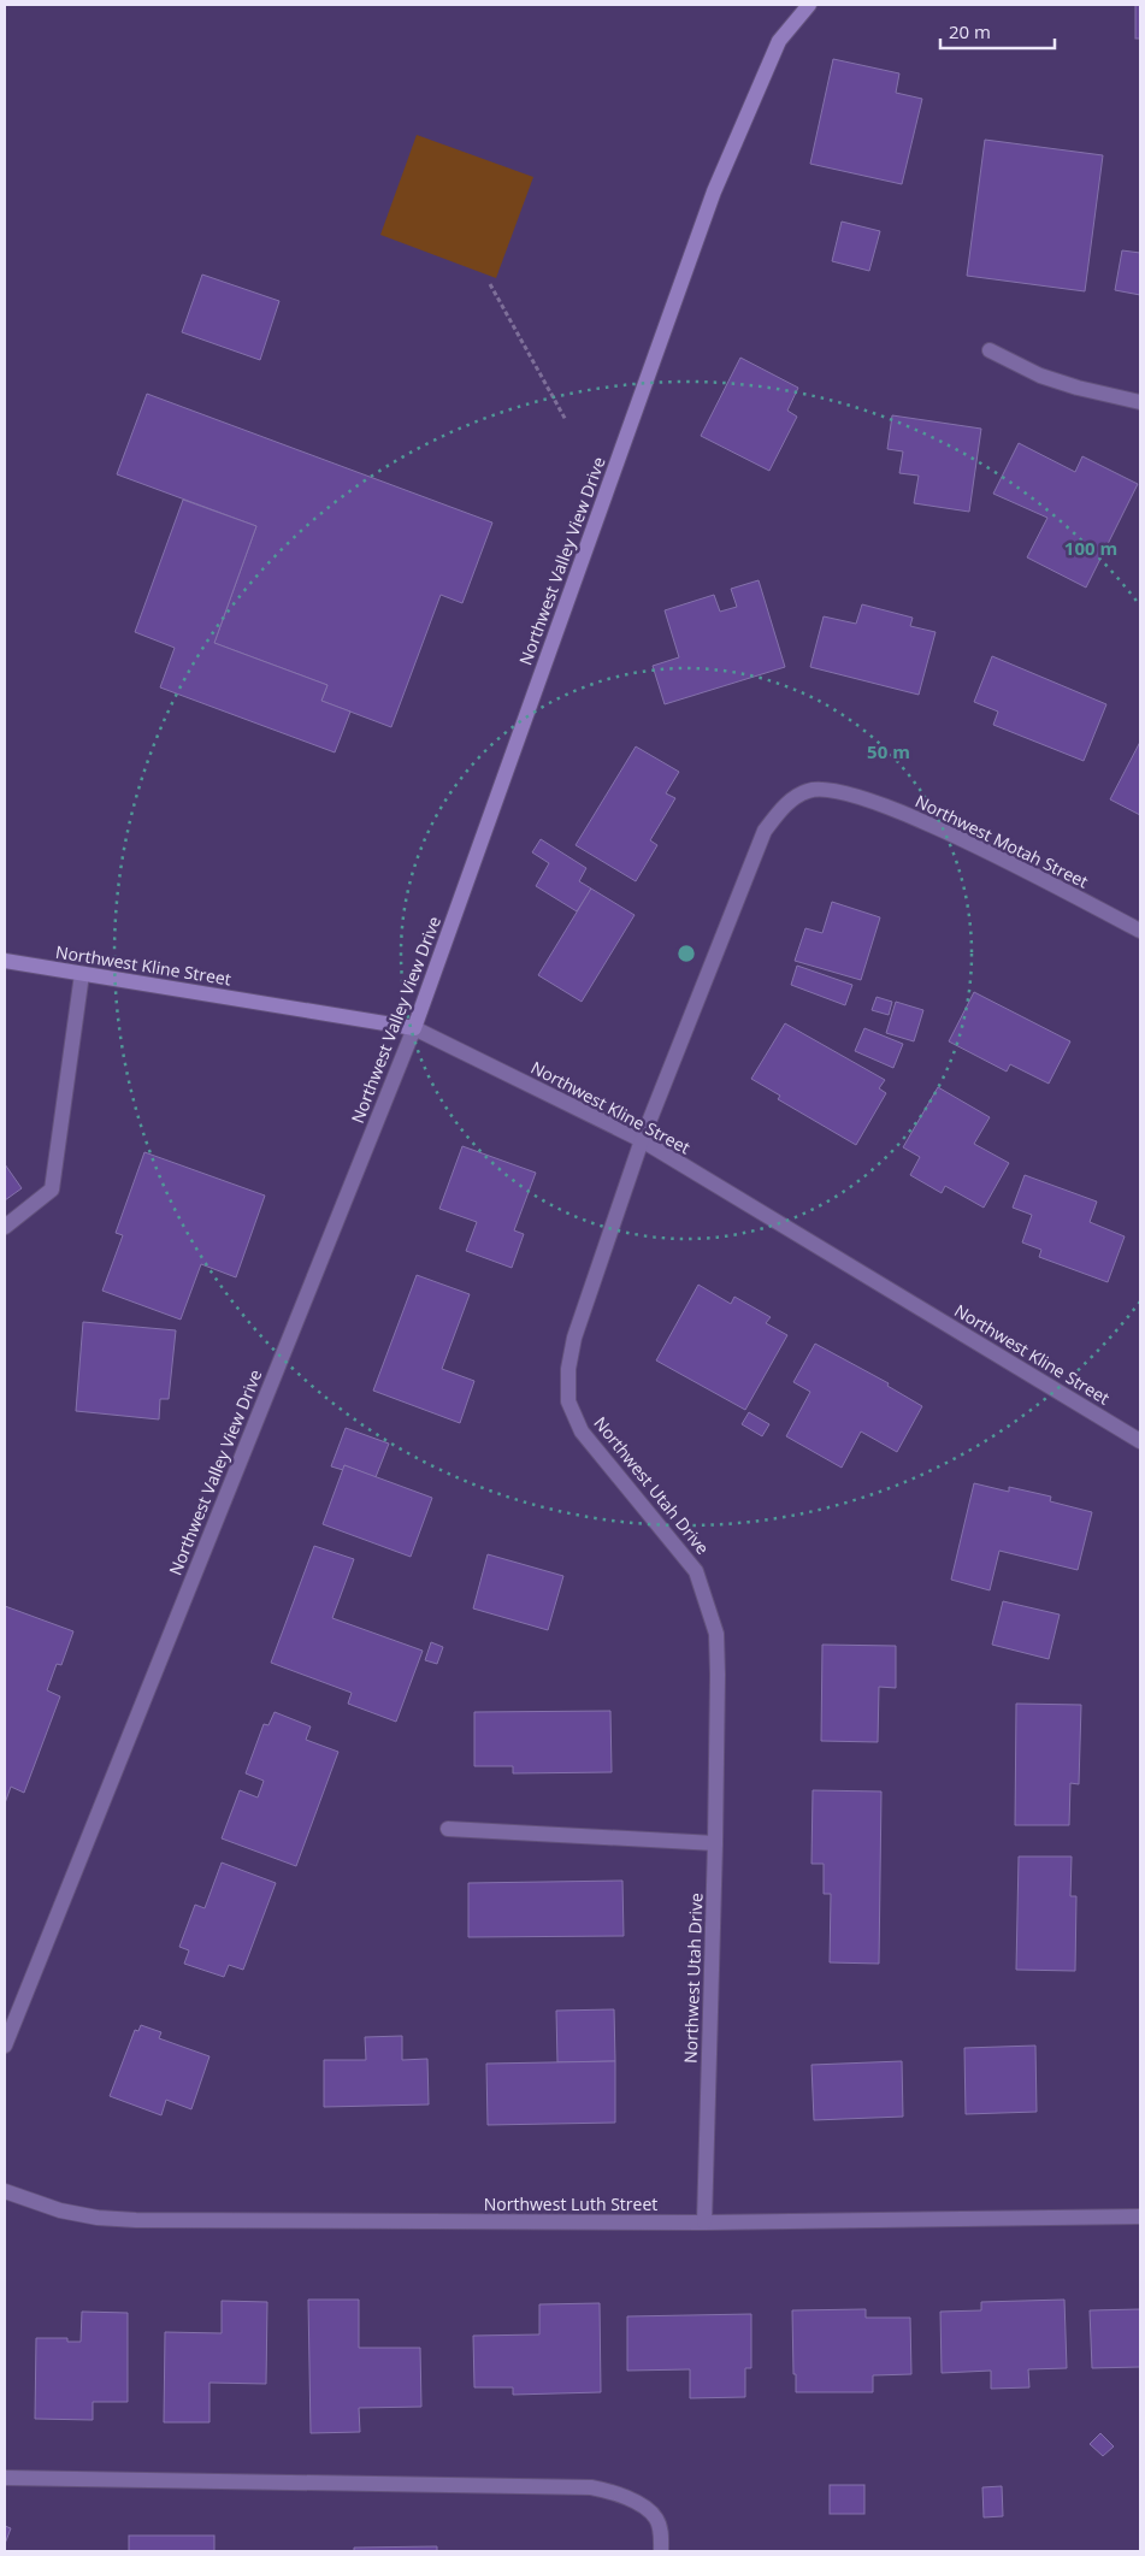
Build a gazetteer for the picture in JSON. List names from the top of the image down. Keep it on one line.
{"streets":{"street":["Northwest Valley View Drive","Northwest Motah Street","Northwest Kline Street","Northwest Utah Drive","Northwest Luth Street"]},"crossings":[["Northwest Valley View Drive","Northwest Kline Street"],["Northwest Motah Street","Northwest Utah Drive"],["Northwest Kline Street","Northwest Utah Drive"],["Northwest Utah Drive","Northwest Luth Street"]],"scale_bar":"20 m","rings":["100 m","50 m"]}
